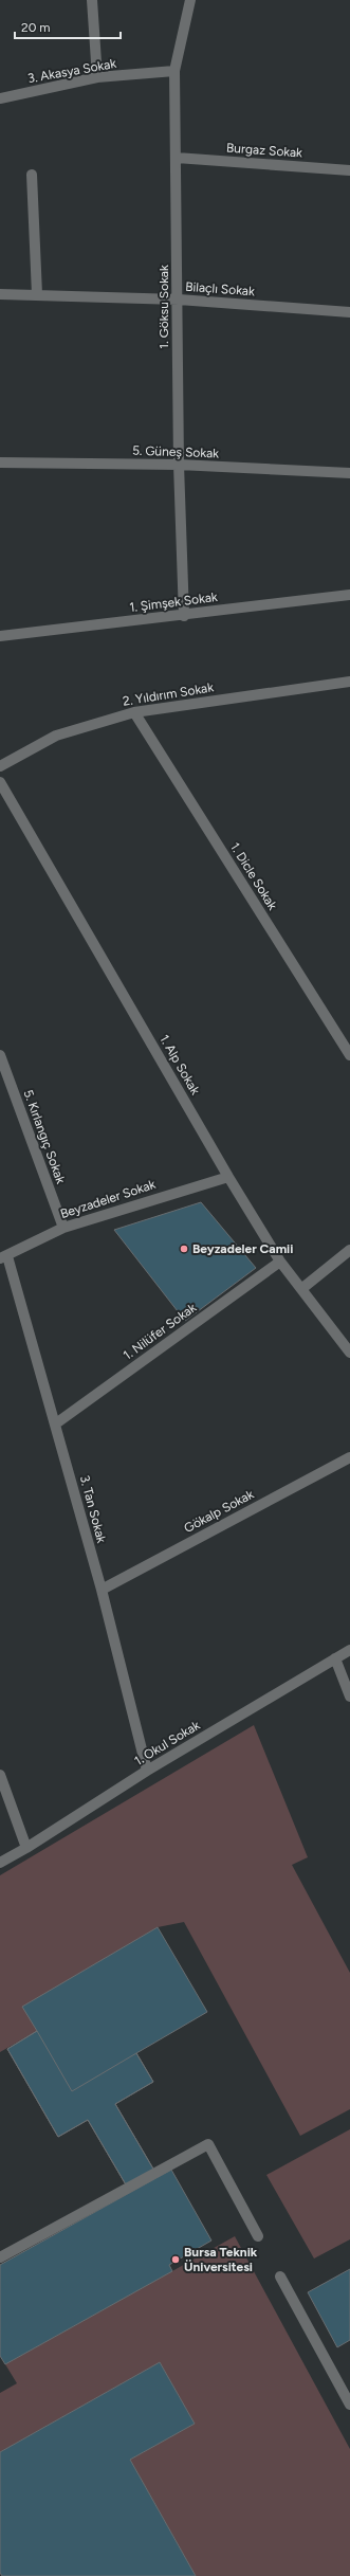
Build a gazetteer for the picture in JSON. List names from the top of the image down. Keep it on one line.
{"streets":{"street":["3. Akasya Sokak","Burgaz Sokak","Bilaçlı Sokak","1. Göksu Sokak","5. Güneş Sokak","1. Şimşek Sokak","2. Yıldırım Sokak","1. Dicle Sokak","1. Alp Sokak","5. Kırlangıç Sokak","Beyzadeler Sokak","1. Nilüfer Sokak","3. Tan Sokak","Gökalp Sokak","1. Okul Sokak"]},"crossings":[["3. Akasya Sokak","1. Göksu Sokak"],["Burgaz Sokak","1. Göksu Sokak"],["Bilaçlı Sokak","1. Göksu Sokak"],["1. Göksu Sokak","5. Güneş Sokak"],["1. Göksu Sokak","1. Şimşek Sokak"],["2. Yıldırım Sokak","1. Dicle Sokak"],["1. Alp Sokak","Beyzadeler Sokak"],["1. Alp Sokak","1. Nilüfer Sokak"],["5. Kırlangıç Sokak","Beyzadeler Sokak"],["Beyzadeler Sokak","3. Tan Sokak"],["1. Nilüfer Sokak","3. Tan Sokak"],["3. Tan Sokak","Gökalp Sokak"],["3. Tan Sokak","1. Okul Sokak"]],"places":["Beyzadeler Camii","Bursa Teknik Üniversitesi"],"scale_bar":"20 m"}
